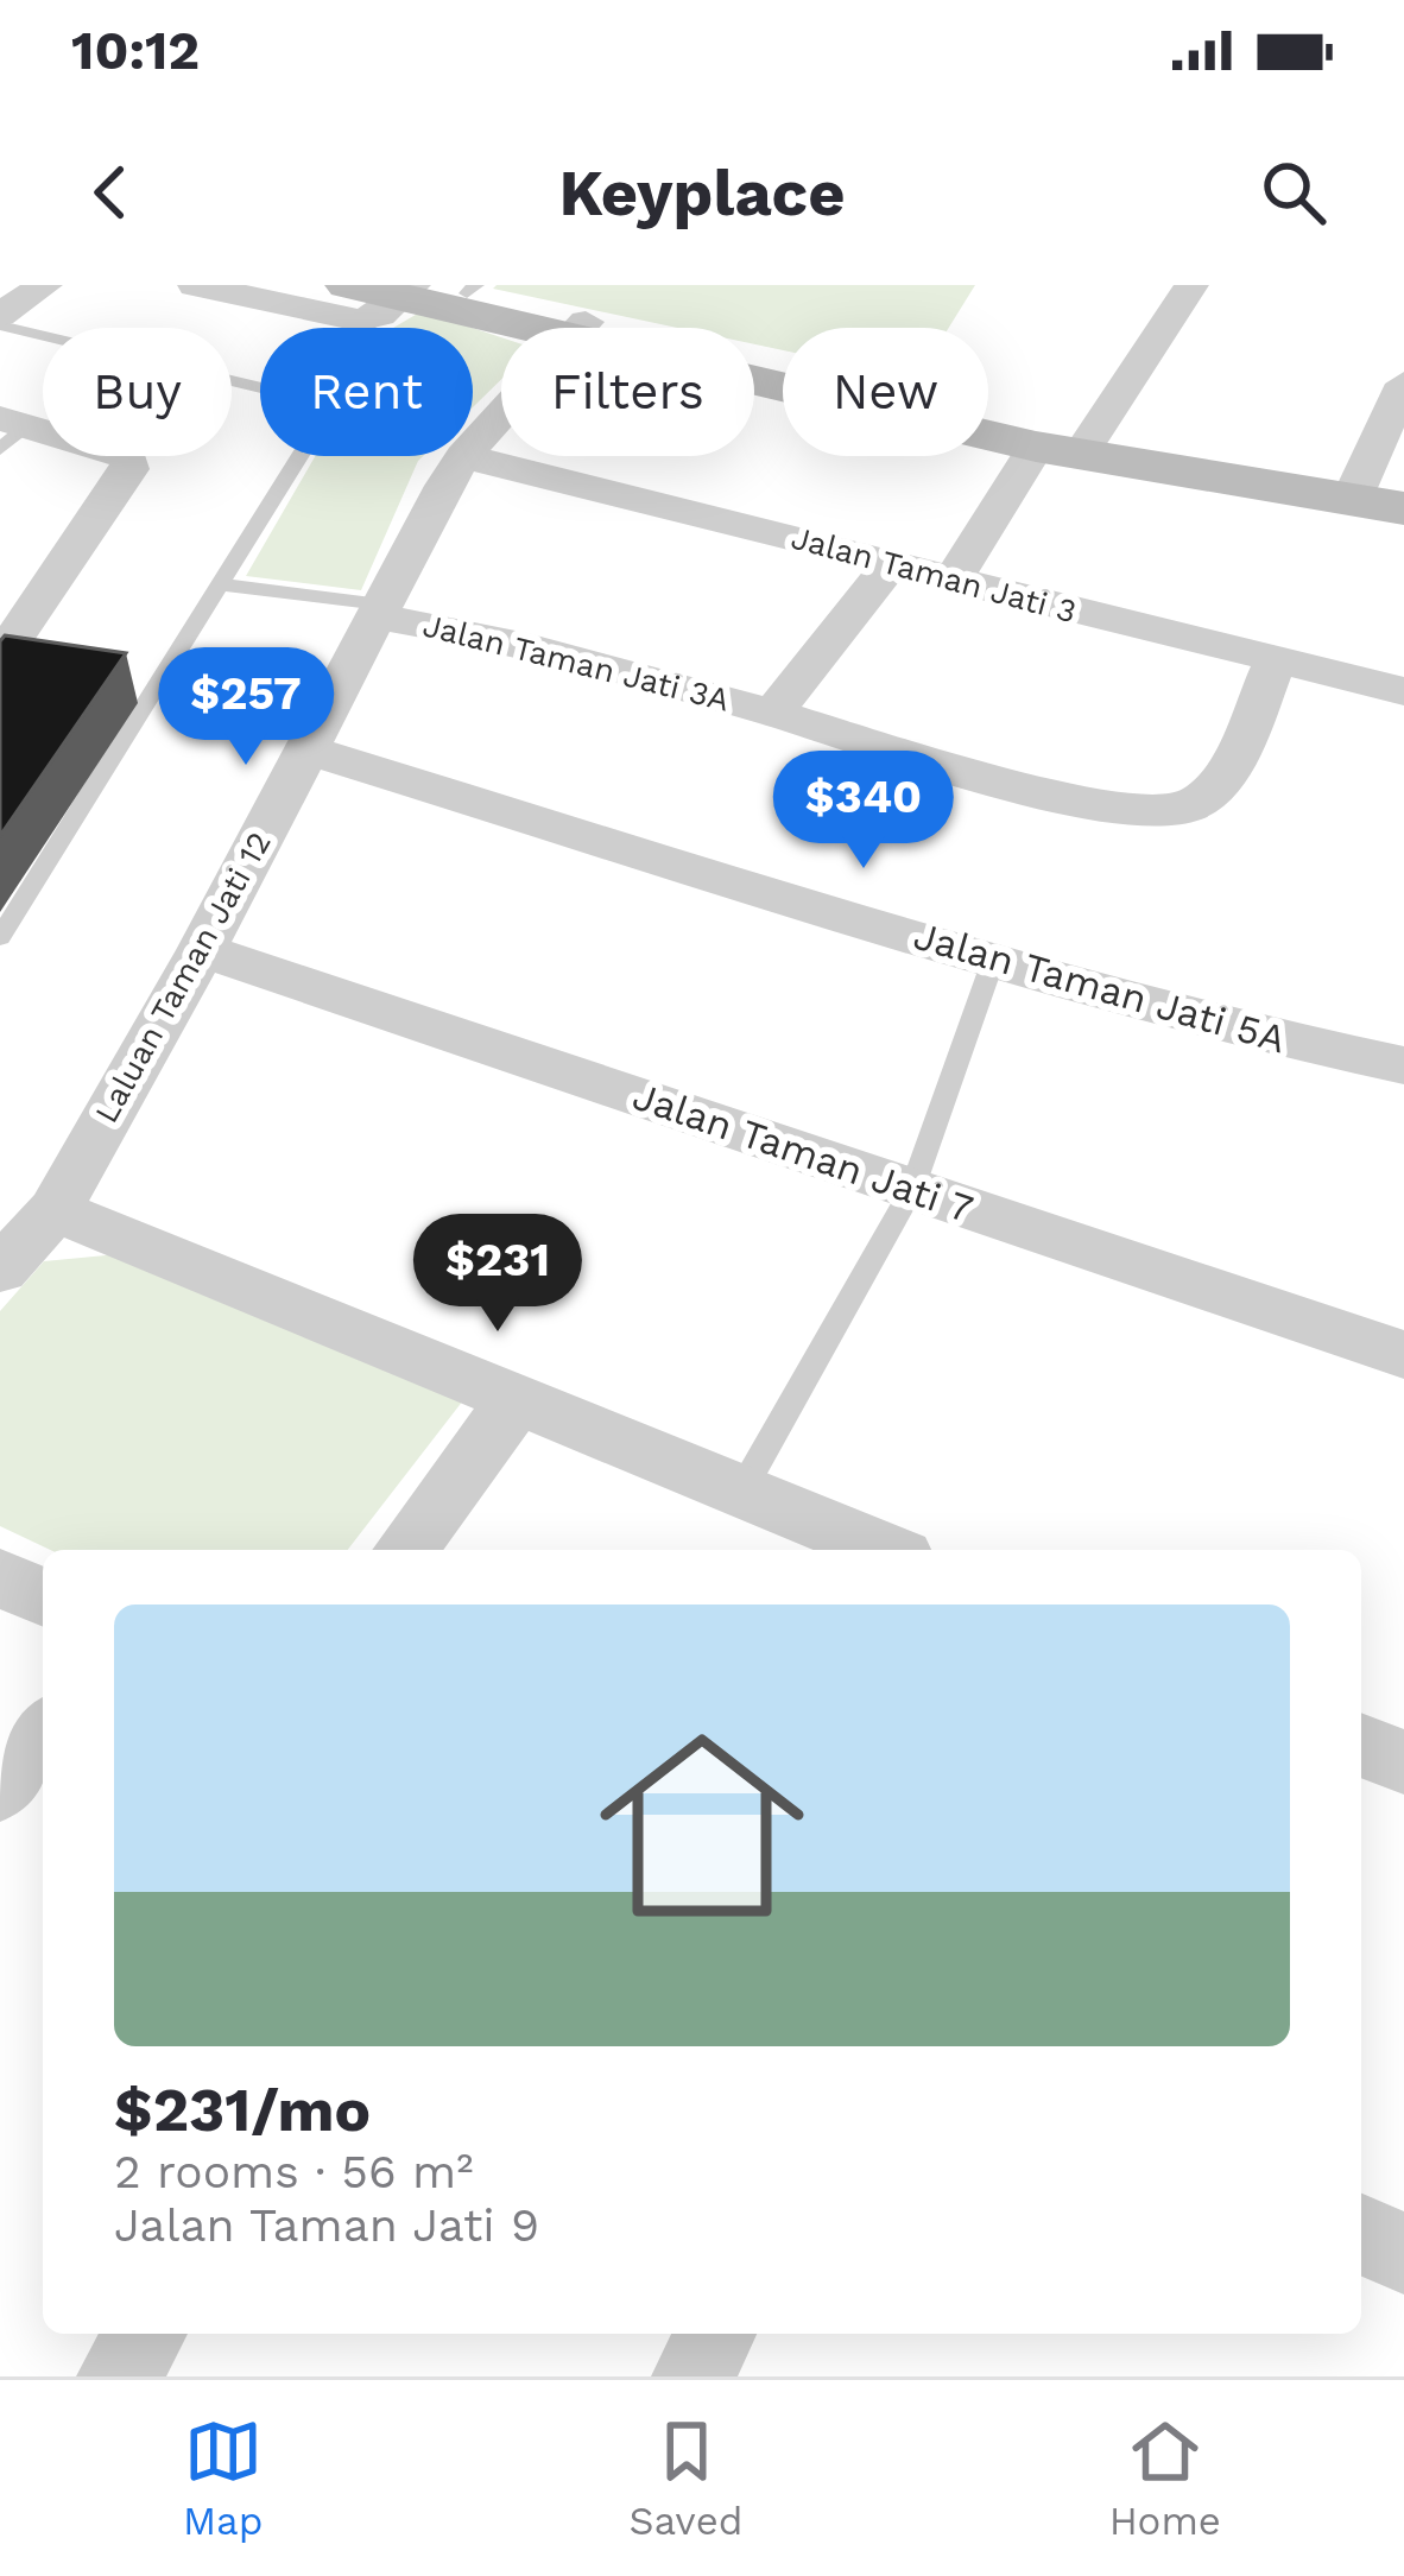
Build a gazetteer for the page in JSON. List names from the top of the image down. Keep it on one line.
{"streets":{"street":["Jalan Taman Jati 3","Jalan Taman Jati 3A","Laluan Taman Jati 12","Jalan Taman Jati 5A","Jalan Taman Jati 7"]},"crossings":[["Jalan Taman Jati 3","Jalan Taman Jati 3A"],["Jalan Taman Jati 3","Laluan Taman Jati 12"],["Jalan Taman Jati 3A","Laluan Taman Jati 12"],["Laluan Taman Jati 12","Jalan Taman Jati 5A"],["Laluan Taman Jati 12","Jalan Taman Jati 7"]],"page":{"status":"10:12","header":"Keyplace","chip":["Buy","Rent","Filters","New"],"price":["$257","$340","$231"],"list":[{"name":"$231/mo","note":"2 rooms · 56 m² · Jalan Taman Jati 9"}],"tabs":["Map","Saved","Home"]}}
